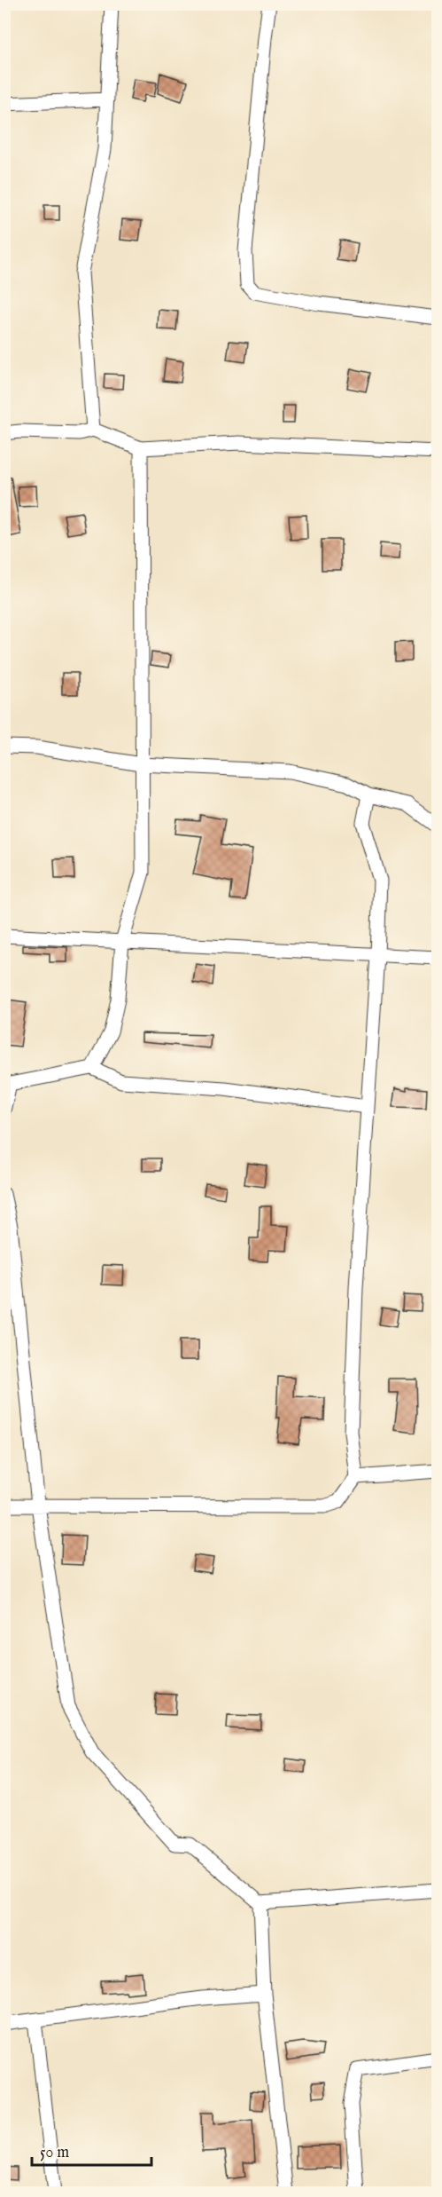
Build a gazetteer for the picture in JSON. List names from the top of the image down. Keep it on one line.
{"scale_bar":"50 m"}
